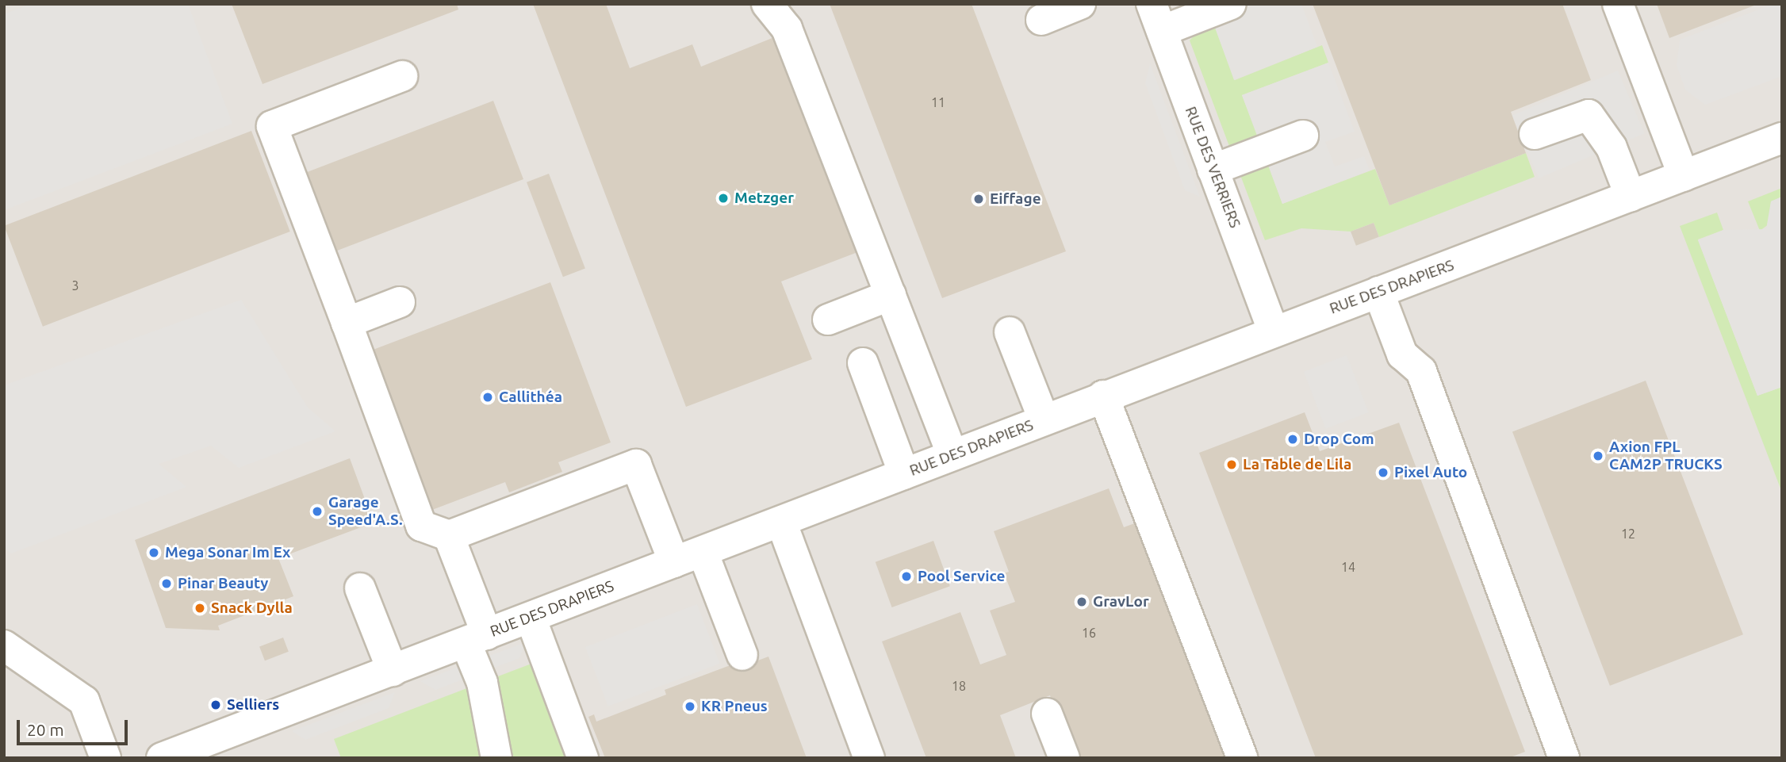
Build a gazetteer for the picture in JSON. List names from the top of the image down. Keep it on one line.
{"streets":{"street":["RUE DES VERRIERS","RUE DES DRAPIERS"]},"crossings":[["RUE DES VERRIERS","RUE DES DRAPIERS"]],"places":["Metzger","Eiffage","Callithéa","Drop Com","Axion FPL CAM2P TRUCKS","La Table de Lila","Pixel Auto","Garage Speed'A.S.","Mega Sonar Im Ex","Pool Service","Pinar Beauty","GravLor","Snack Dylla","Selliers","KR Pneus"],"house_numbers":["11","3","12","14","16","18"],"scale_bar":"20 m"}
